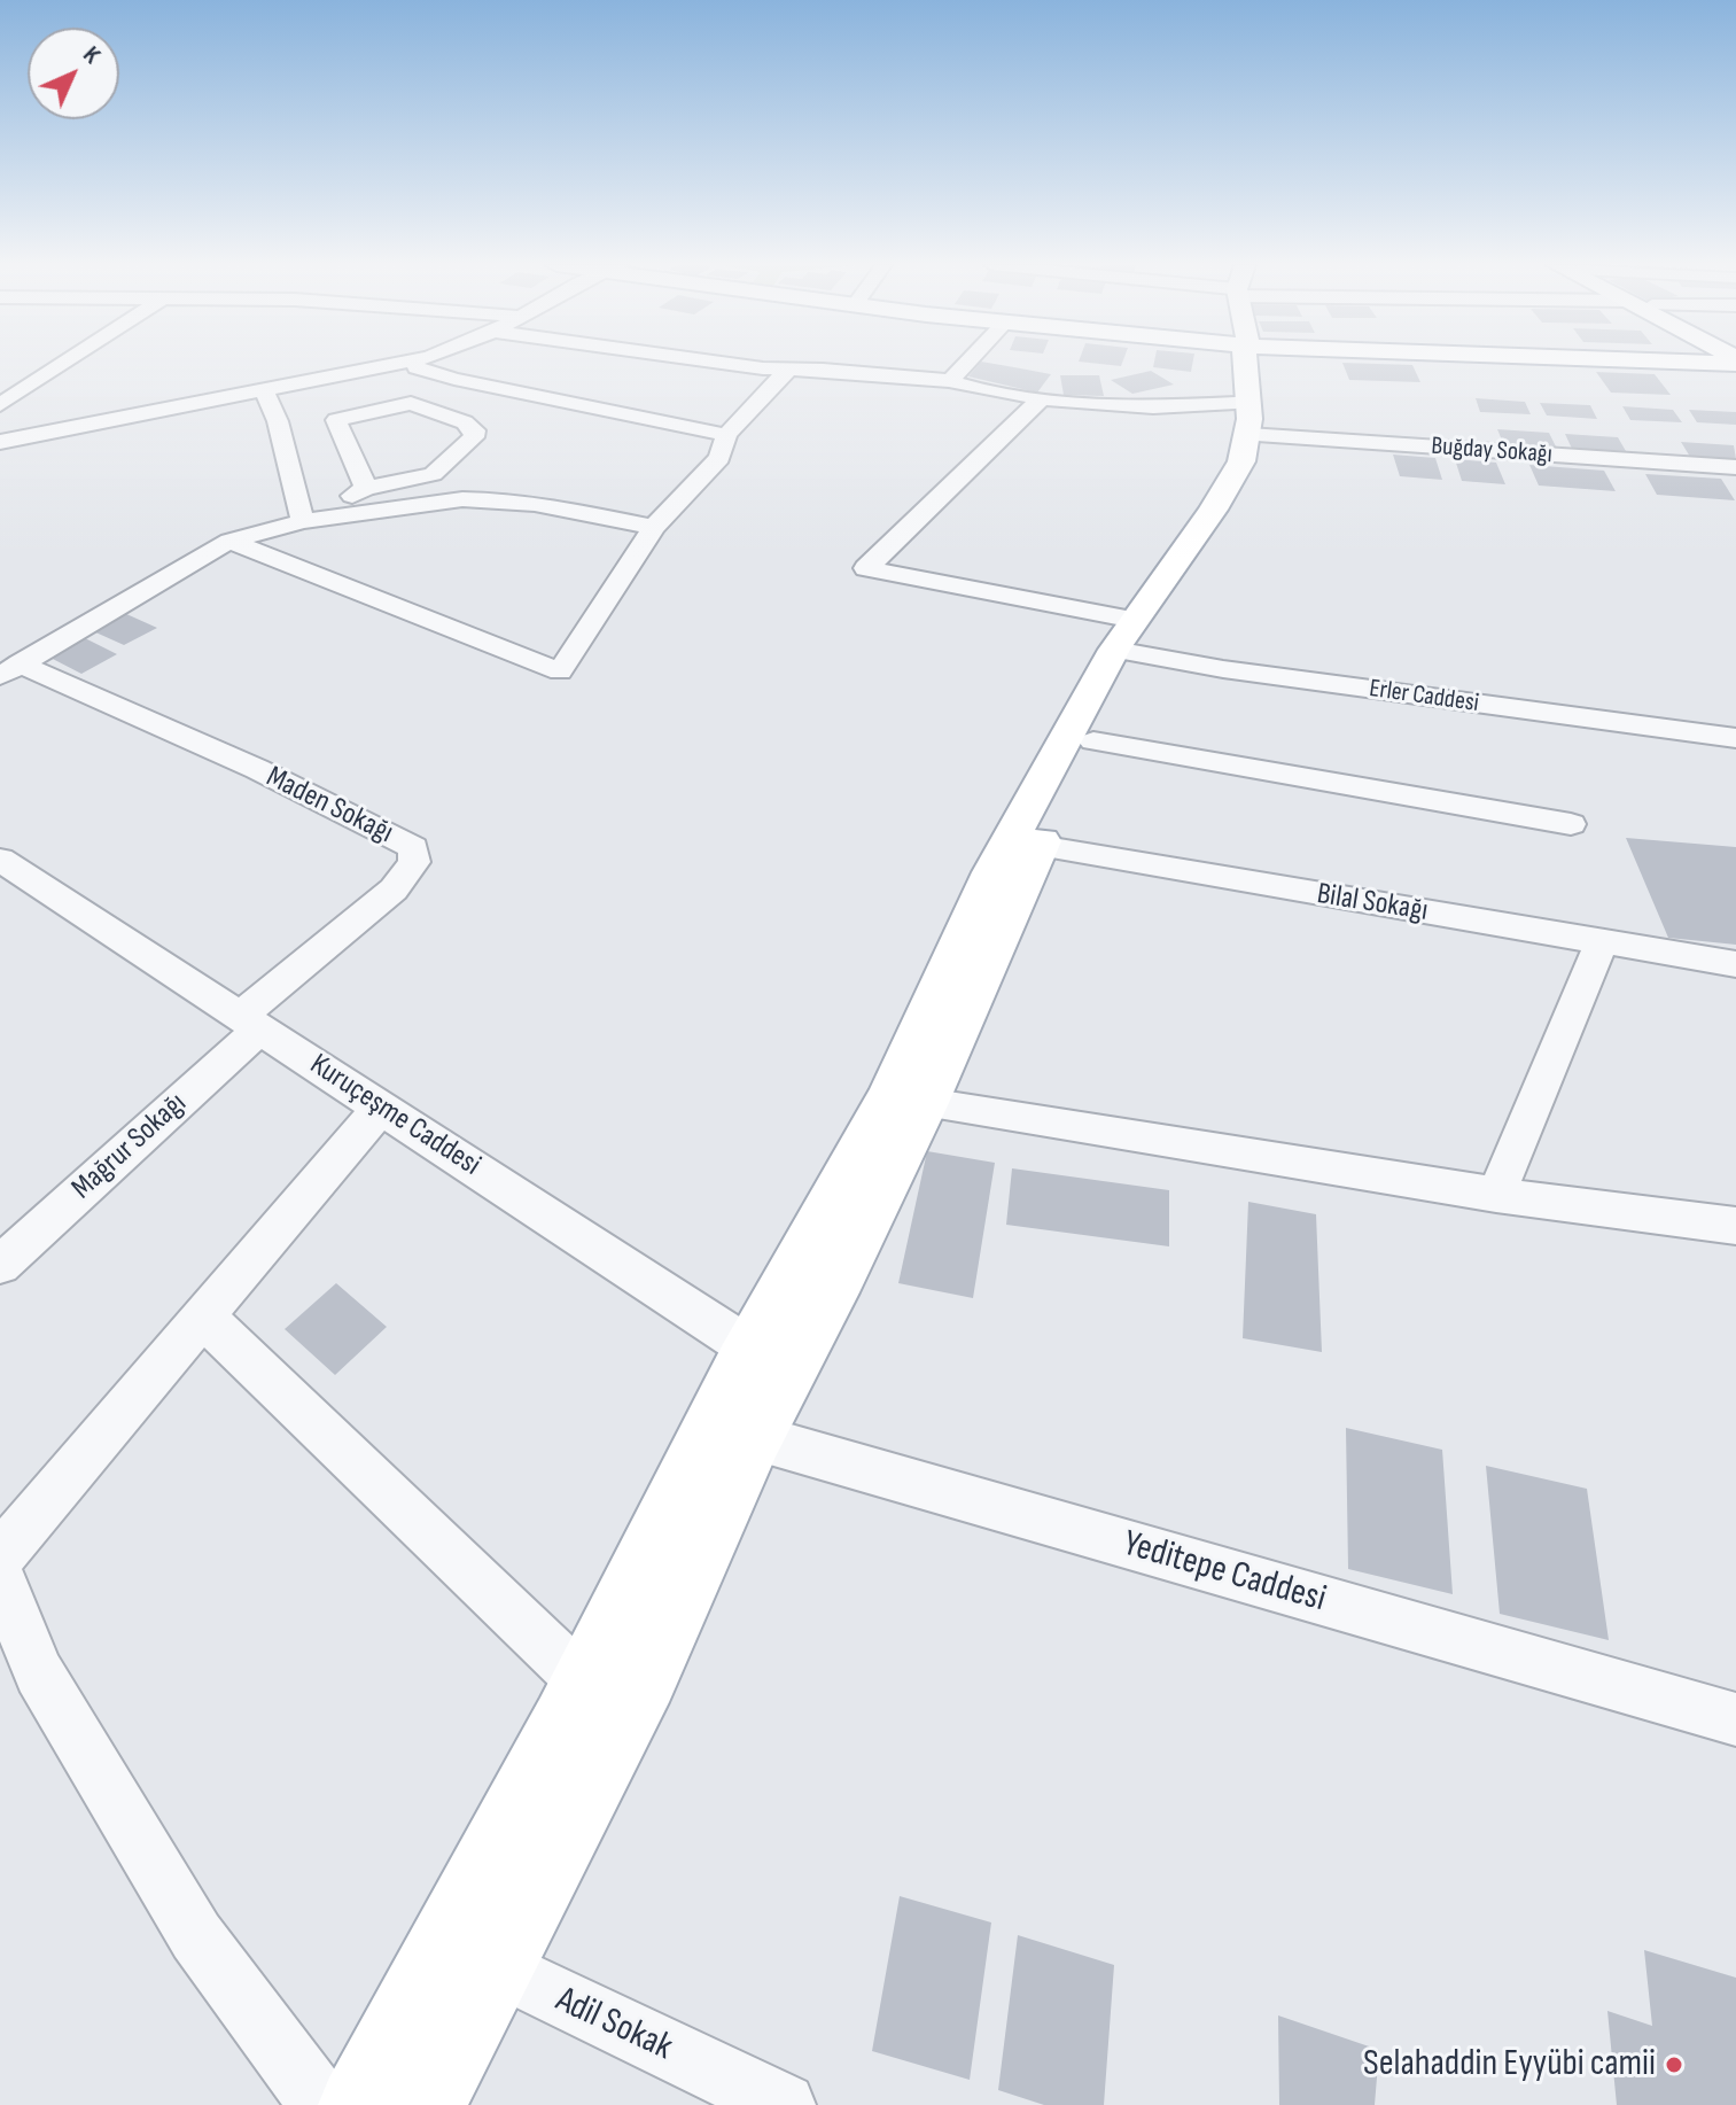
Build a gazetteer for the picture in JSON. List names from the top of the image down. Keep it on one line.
{"streets":{"street":["Buğday Sokağı","Erler Caddesi","Maden Sokağı","Bilal Sokağı","Kuruçeşme Caddesi","Mağrur Sokağı","Yeditepe Caddesi","Adil Sokak"]},"crossings":[["Buğday Sokağı","Erler Caddesi"],["Maden Sokağı","Kuruçeşme Caddesi"],["Maden Sokağı","Mağrur Sokağı"],["Kuruçeşme Caddesi","Mağrur Sokağı"]],"places":["Selahaddin Eyyübi camii"],"north":"top right"}
